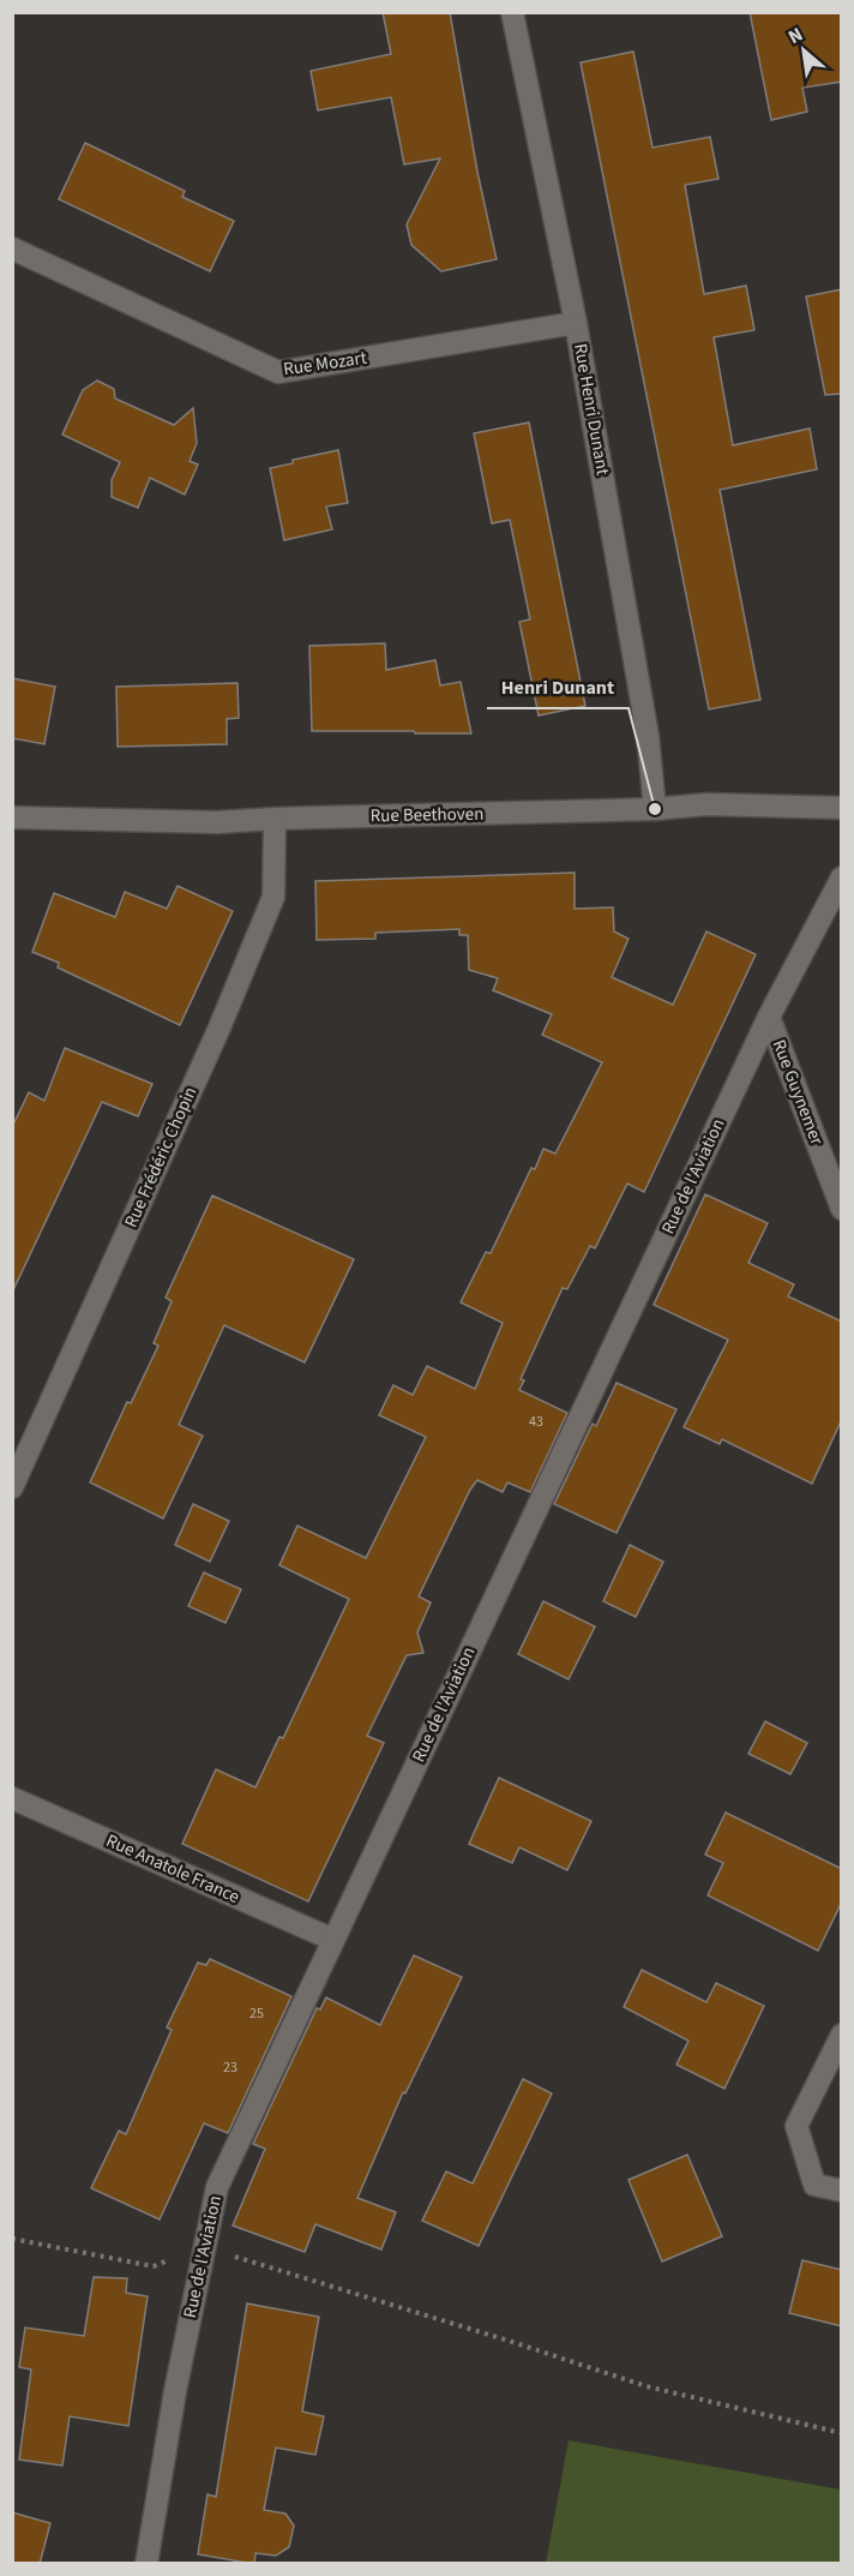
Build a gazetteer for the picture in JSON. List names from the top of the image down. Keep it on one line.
{"streets":{"street":["Rue Mozart","Rue Henri Dunant","Rue Beethoven","Rue Guynemer","Rue Frédéric Chopin","Rue de l'Aviation","Rue Anatole France"]},"crossings":[["Rue Mozart","Rue Henri Dunant"],["Rue Henri Dunant","Rue Beethoven"],["Rue Beethoven","Rue Frédéric Chopin"],["Rue Guynemer","Rue de l'Aviation"],["Rue de l'Aviation","Rue Anatole France"]],"places":["Henri Dunant"],"house_numbers":["43","25","23"],"north":"top left"}
